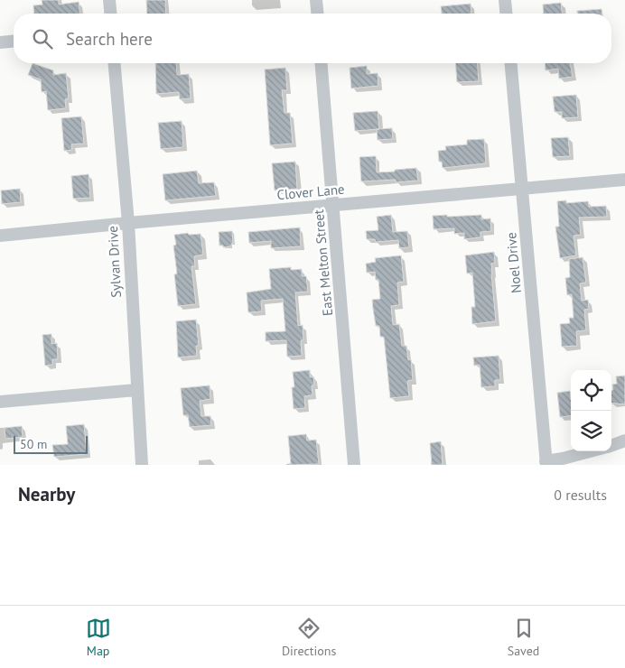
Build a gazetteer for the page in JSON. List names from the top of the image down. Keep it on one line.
{"streets":{"street":["Clover Lane","Sylvan Drive","East Melton Street","Noel Drive"]},"crossings":[["Clover Lane","Sylvan Drive"],["Clover Lane","East Melton Street"],["Clover Lane","Noel Drive"]],"scale_bar":"50 m","page":{"search":"Search here","scale":"50 m","heading":["Nearby","0 results"],"nav":["Map","Directions","Saved"]}}
